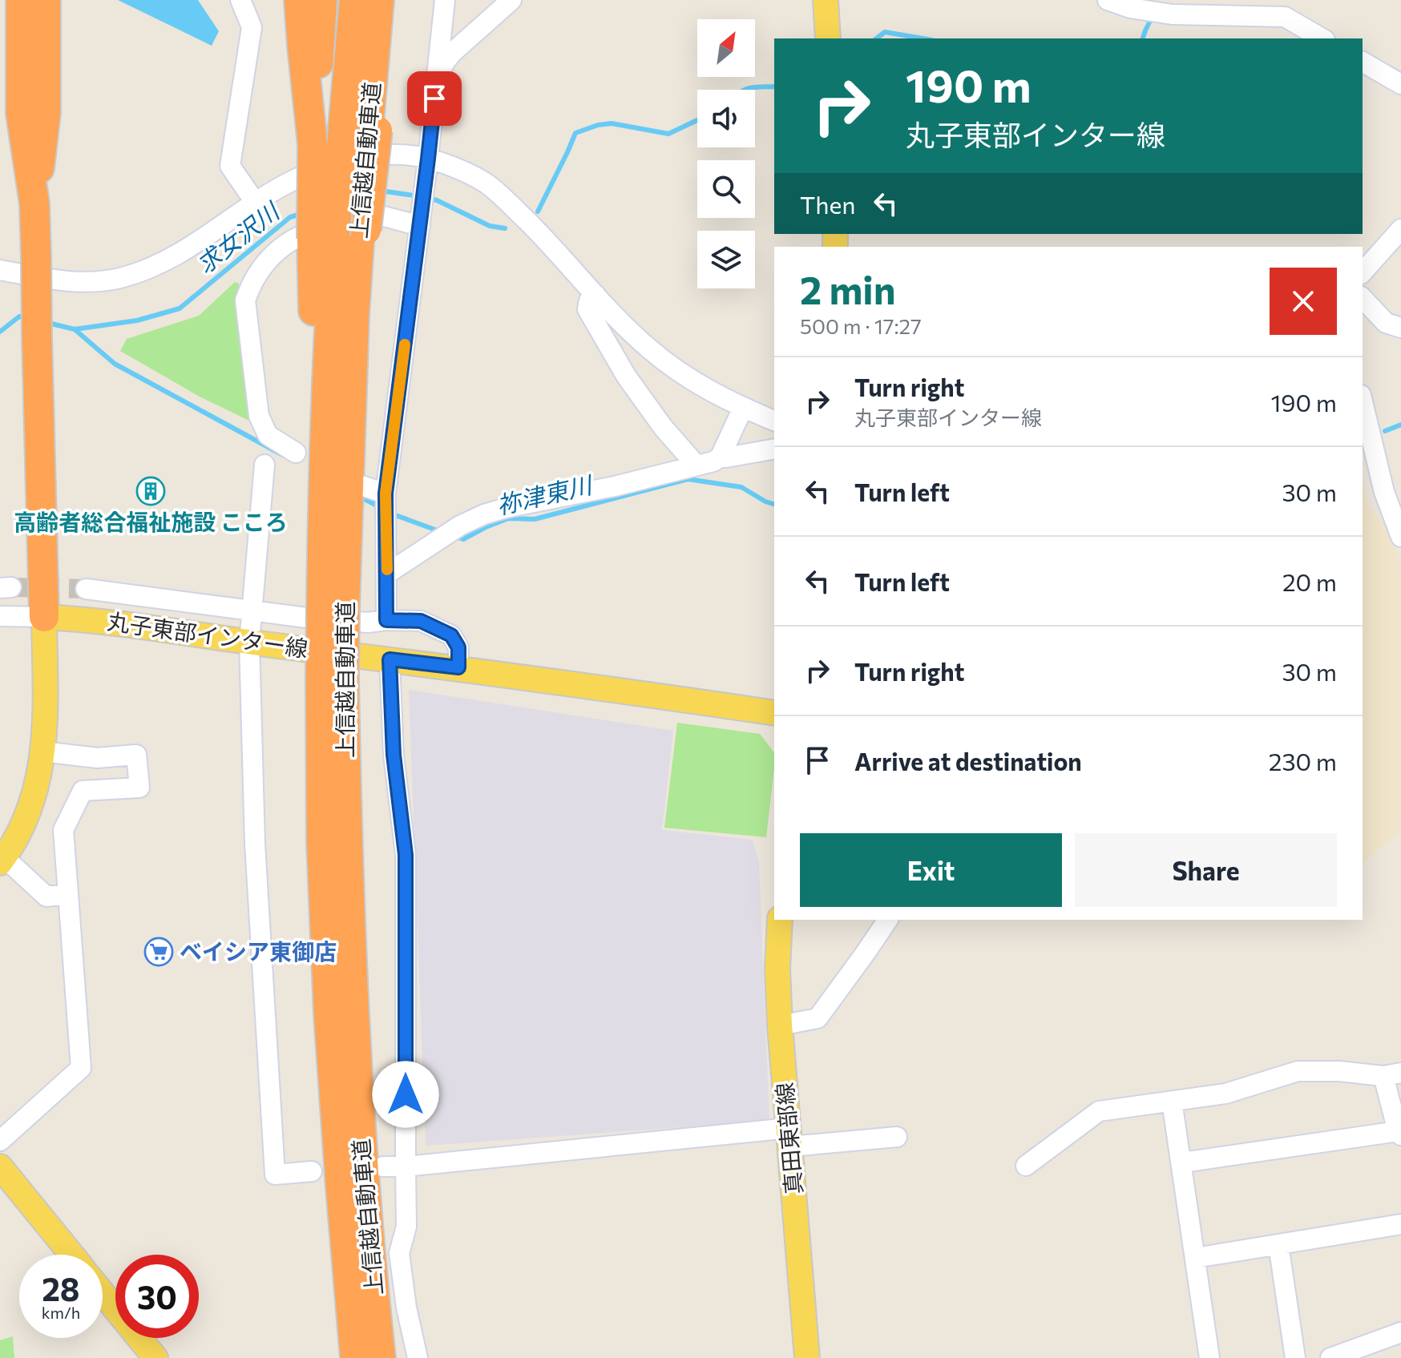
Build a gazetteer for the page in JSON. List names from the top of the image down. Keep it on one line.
{"streets":{"highway":["上信越自動車道"],"main road":["丸子東部インター線","真田東部線"]},"water":["求女沢川","祢津東川"],"places":{"building":["高齢者総合福祉施設 こころ"],"supermarket":["ベイシア東御店"]},"north":"top right","page":{"turn":["190 m","丸子東部インター線"],"then":"Then","heading":["2 min","500 m · 17:27"],"list":[{"name":"Turn right","note":"丸子東部インター線","value":"190 m"},{"name":"Turn left","value":"30 m"},{"name":"Turn left","value":"20 m"},{"name":"Turn right","value":"30 m"},{"name":"Arrive at destination","value":"230 m"}],"buttons":["Exit","Share"],"speed":"28 km/h","limit":"30"}}
